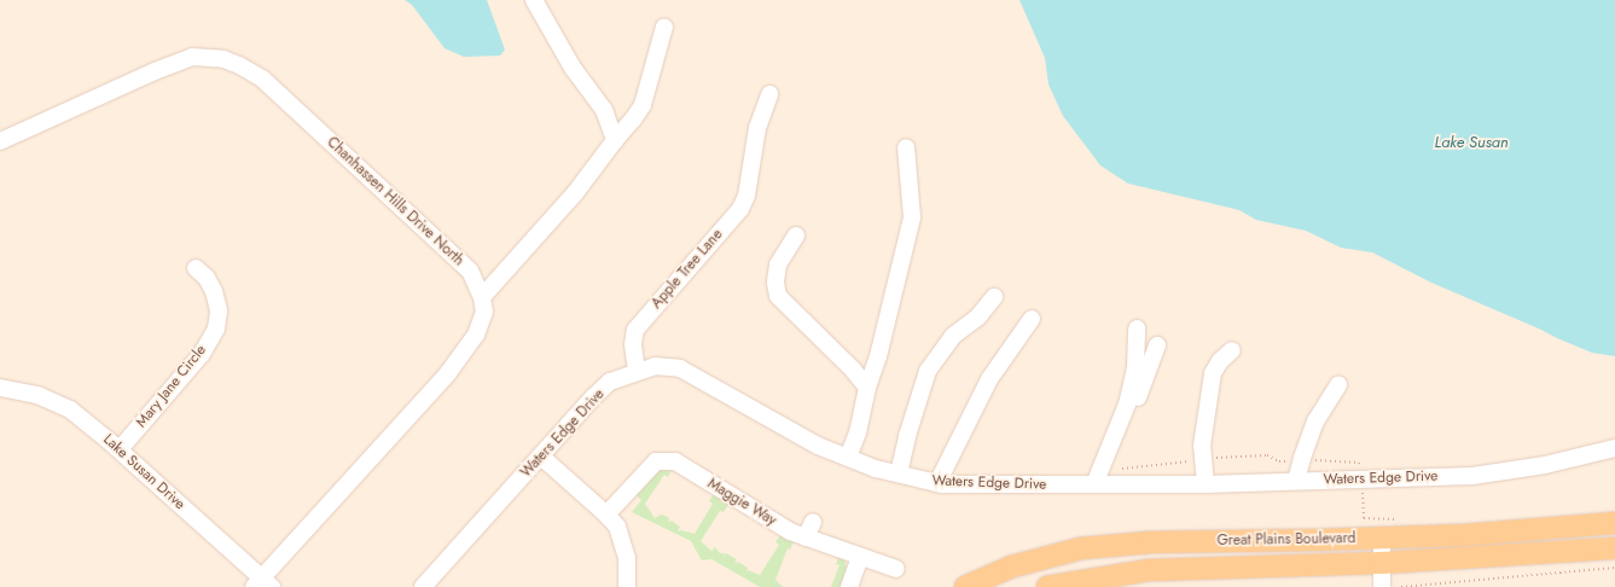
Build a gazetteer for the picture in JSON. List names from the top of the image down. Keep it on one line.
{"streets":{"main road":["Great Plains Boulevard"],"street":["Chanhassen Hills Drive North","Apple Tree Lane","Mary Jane Circle","Waters Edge Drive","Lake Susan Drive","Maggie Way"]},"crossings":[["Chanhassen Hills Drive North","Lake Susan Drive"],["Apple Tree Lane","Waters Edge Drive"],["Mary Jane Circle","Lake Susan Drive"]],"water":["Lake Susan"]}
